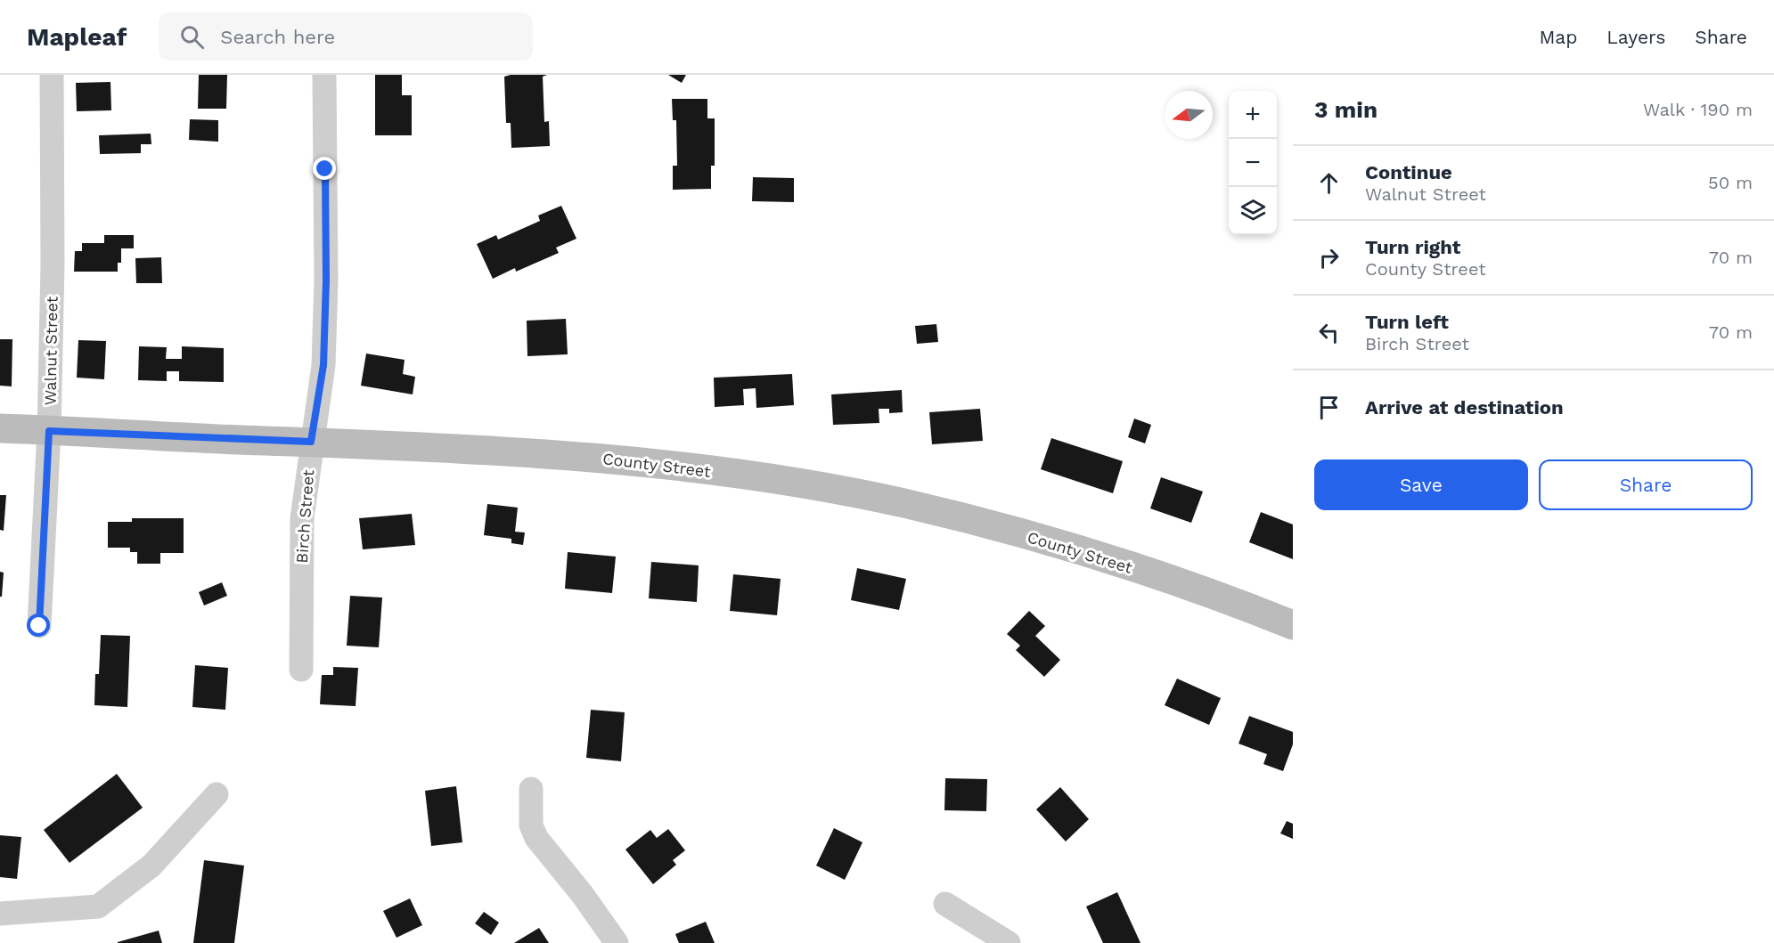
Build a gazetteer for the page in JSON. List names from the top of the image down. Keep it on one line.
{"streets":{"main road":["County Street"],"street":["Walnut Street","Birch Street"]},"crossings":[["Walnut Street","County Street"],["County Street","Birch Street"]],"north":"left","page":{"header":"Mapleaf","search":"Search here","nav":["Map","Layers","Share"],"heading":["3 min","Walk · 190 m"],"map_buttons":["+","−"],"list":[["Continue","Walnut Street","50 m"],["Turn right","County Street","70 m"],["Turn left","Birch Street","70 m"],"Arrive at destination"],"buttons":["Save","Share"]}}
